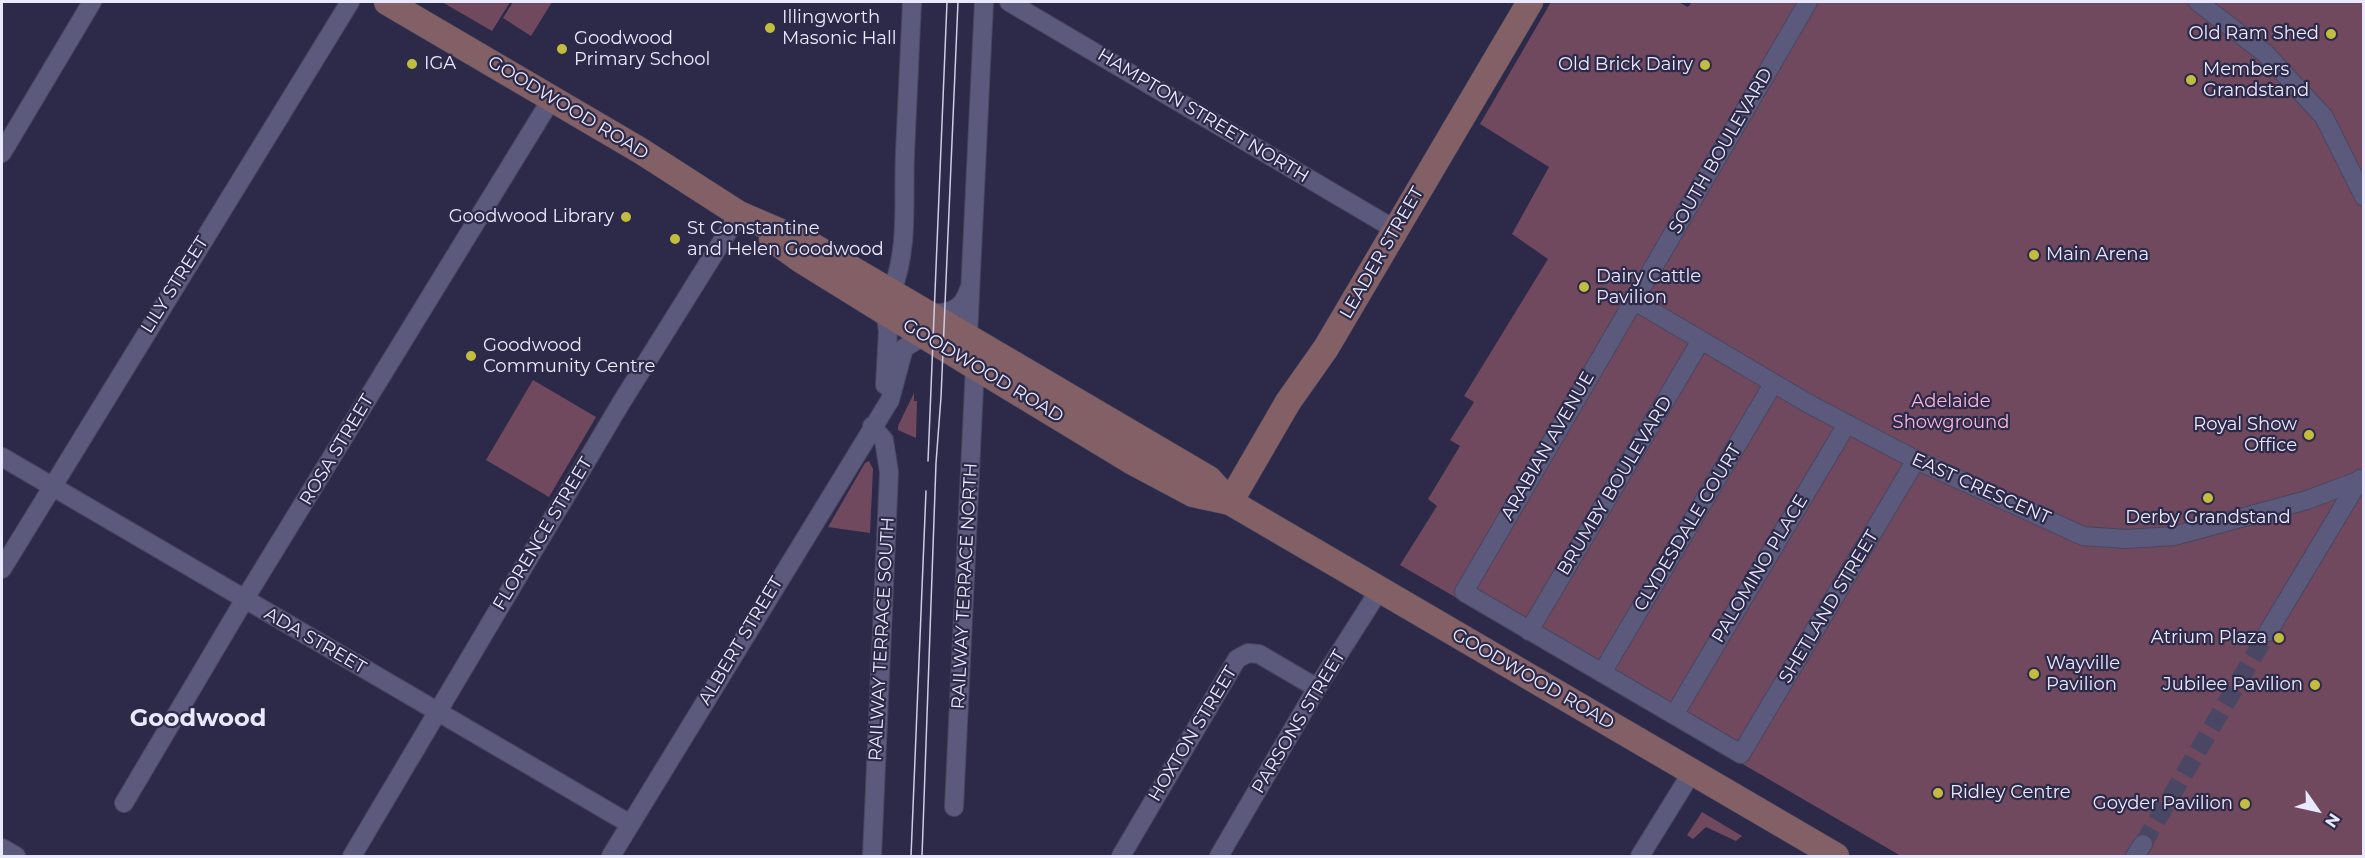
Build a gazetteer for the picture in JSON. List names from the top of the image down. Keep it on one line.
{"streets":{"main road":["GOODWOOD ROAD","LEADER STREET"],"street":["HAMPTON STREET NORTH","SOUTH BOULEVARD","LILY STREET","ARABIAN AVENUE","ROSA STREET","BRUMBY BOULEVARD","EAST CRESCENT","CLYDESDALE COURT","FLORENCE STREET","PALOMINO PLACE","RAILWAY TERRACE NORTH","SHETLAND STREET","RAILWAY TERRACE SOUTH","ADA STREET","ALBERT STREET","PARSONS STREET","HOXTON STREET"]},"crossings":[["GOODWOOD ROAD","LEADER STREET"],["GOODWOOD ROAD","ROSA STREET"],["GOODWOOD ROAD","FLORENCE STREET"],["GOODWOOD ROAD","RAILWAY TERRACE NORTH"],["GOODWOOD ROAD","ALBERT STREET"],["GOODWOOD ROAD","PARSONS STREET"],["HAMPTON STREET NORTH","LEADER STREET"],["SOUTH BOULEVARD","ARABIAN AVENUE"],["SOUTH BOULEVARD","EAST CRESCENT"],["LILY STREET","ADA STREET"],["ARABIAN AVENUE","BRUMBY BOULEVARD"],["ARABIAN AVENUE","EAST CRESCENT"],["ROSA STREET","ADA STREET"],["BRUMBY BOULEVARD","EAST CRESCENT"],["EAST CRESCENT","CLYDESDALE COURT"],["EAST CRESCENT","PALOMINO PLACE"],["EAST CRESCENT","SHETLAND STREET"],["FLORENCE STREET","ADA STREET"],["PALOMINO PLACE","SHETLAND STREET"],["RAILWAY TERRACE SOUTH","ALBERT STREET"],["ADA STREET","ALBERT STREET"],["PARSONS STREET","HOXTON STREET"]],"districts":["Goodwood"],"parks":["Adelaide Showground"],"places":["Illingworth Masonic Hall","Old Ram Shed","Goodwood Primary School","IGA","Old Brick Dairy","Members Grandstand","Goodwood Library","St Constantine and Helen Goodwood","Main Arena","Dairy Cattle Pavilion","Goodwood Community Centre","Royal Show Office","Derby Grandstand","Atrium Plaza","Wayville Pavilion","Jubilee Pavilion","Ridley Centre","Goyder Pavilion"],"north":"bottom right"}
